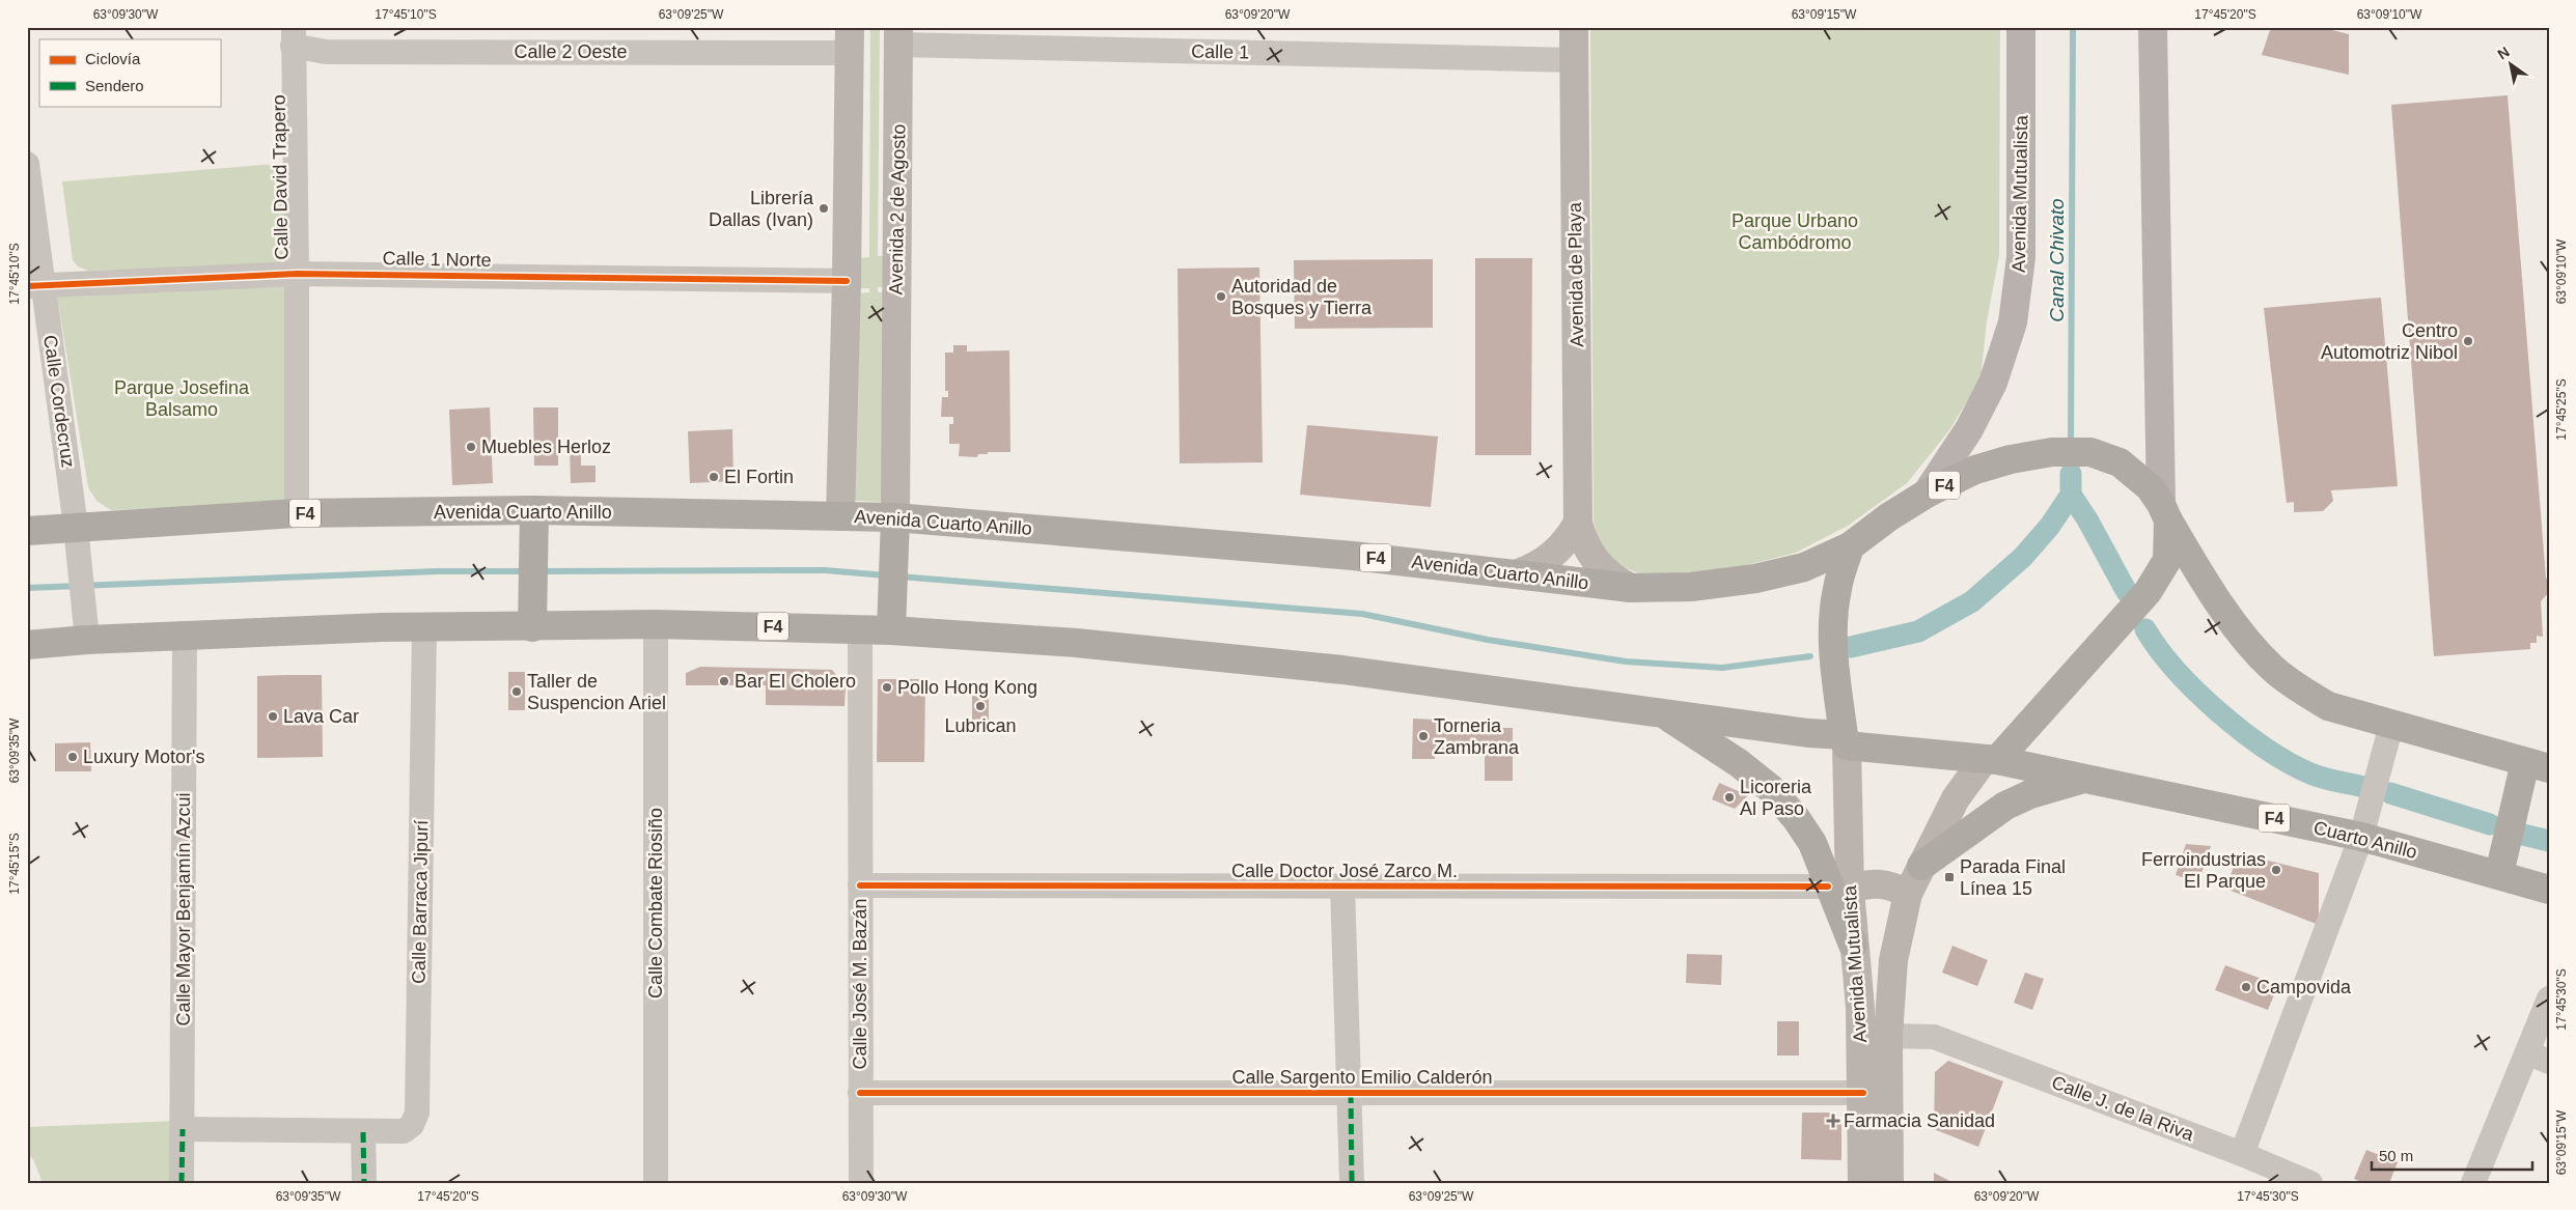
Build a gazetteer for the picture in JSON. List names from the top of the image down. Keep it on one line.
{"streets":{"highway":["F4","Avenida Cuarto Anillo","Cuarto Anillo"],"main road":["Avenida Mutualista","Avenida 2 de Agosto","Avenida de Playa"],"street":["Calle 2 Oeste","Calle 1","Calle David Trapero","Calle 1 Norte","Calle Cordecruz","Calle Doctor José Zarco M.","Calle Barraca Jipurí","Calle Combate Riosiño","Calle Mayor Benjamín Azcui","Calle José M. Bazán","Calle Sargento Emilio Calderón","Calle J. de la Riva"]},"crossings":[["Calle 2 Oeste","Calle David Trapero"],["Calle 1","Avenida 2 de Agosto"],["Calle 1","Avenida de Playa"],["Calle David Trapero","Calle 1 Norte"],["Calle David Trapero","Avenida Cuarto Anillo"],["Avenida Mutualista","F4"],["Avenida Mutualista","Cuarto Anillo"],["Avenida Mutualista","Calle Doctor José Zarco M."],["Avenida Mutualista","Calle Sargento Emilio Calderón"],["Avenida Mutualista","Calle J. de la Riva"],["Avenida 2 de Agosto","Avenida Cuarto Anillo"],["Calle 1 Norte","Calle Cordecruz"],["Avenida de Playa","Avenida Cuarto Anillo"],["Calle Cordecruz","F4"],["Calle Cordecruz","Avenida Cuarto Anillo"],["F4","Avenida Cuarto Anillo"],["F4","Cuarto Anillo"],["F4","Calle Barraca Jipurí"],["F4","Calle Combate Riosiño"],["F4","Calle Mayor Benjamín Azcui"],["F4","Calle José M. Bazán"],["Calle Doctor José Zarco M.","Calle José M. Bazán"],["Calle Barraca Jipurí","Calle Mayor Benjamín Azcui"],["Calle José M. Bazán","Calle Sargento Emilio Calderón"]],"water":["Canal Chivato"],"parks":["Parque Urbano Cambódromo","Parque Josefina Balsamo"],"places":{"other":["Librería Dallas (Ivan)","Autoridad de Bosques y Tierra","Centro Automotriz Nibol","Muebles Herloz","El Fortin","Bar El Cholero","Pollo Hong Kong","Taller de Suspencion Ariel","Lubrican","Lava Car","Torneria Zambrana","Luxury Motor's","Licoreria Al Paso","Ferroindustrias El Parque","Campovida"],"transit":["Parada Final Línea 15"],"health":["Farmacia Sanidad"]},"legend":["Ciclovía","Sendero"],"scale_bar":"50 m","north":"top left","coordinates":["63°09'30\"W","17°45'10\"S","63°09'25\"W","63°09'20\"W","63°09'15\"W","17°45'20\"S","63°09'10\"W","17°45'25\"S","63°09'35\"W","17°45'15\"S","17°45'30\"S"]}
